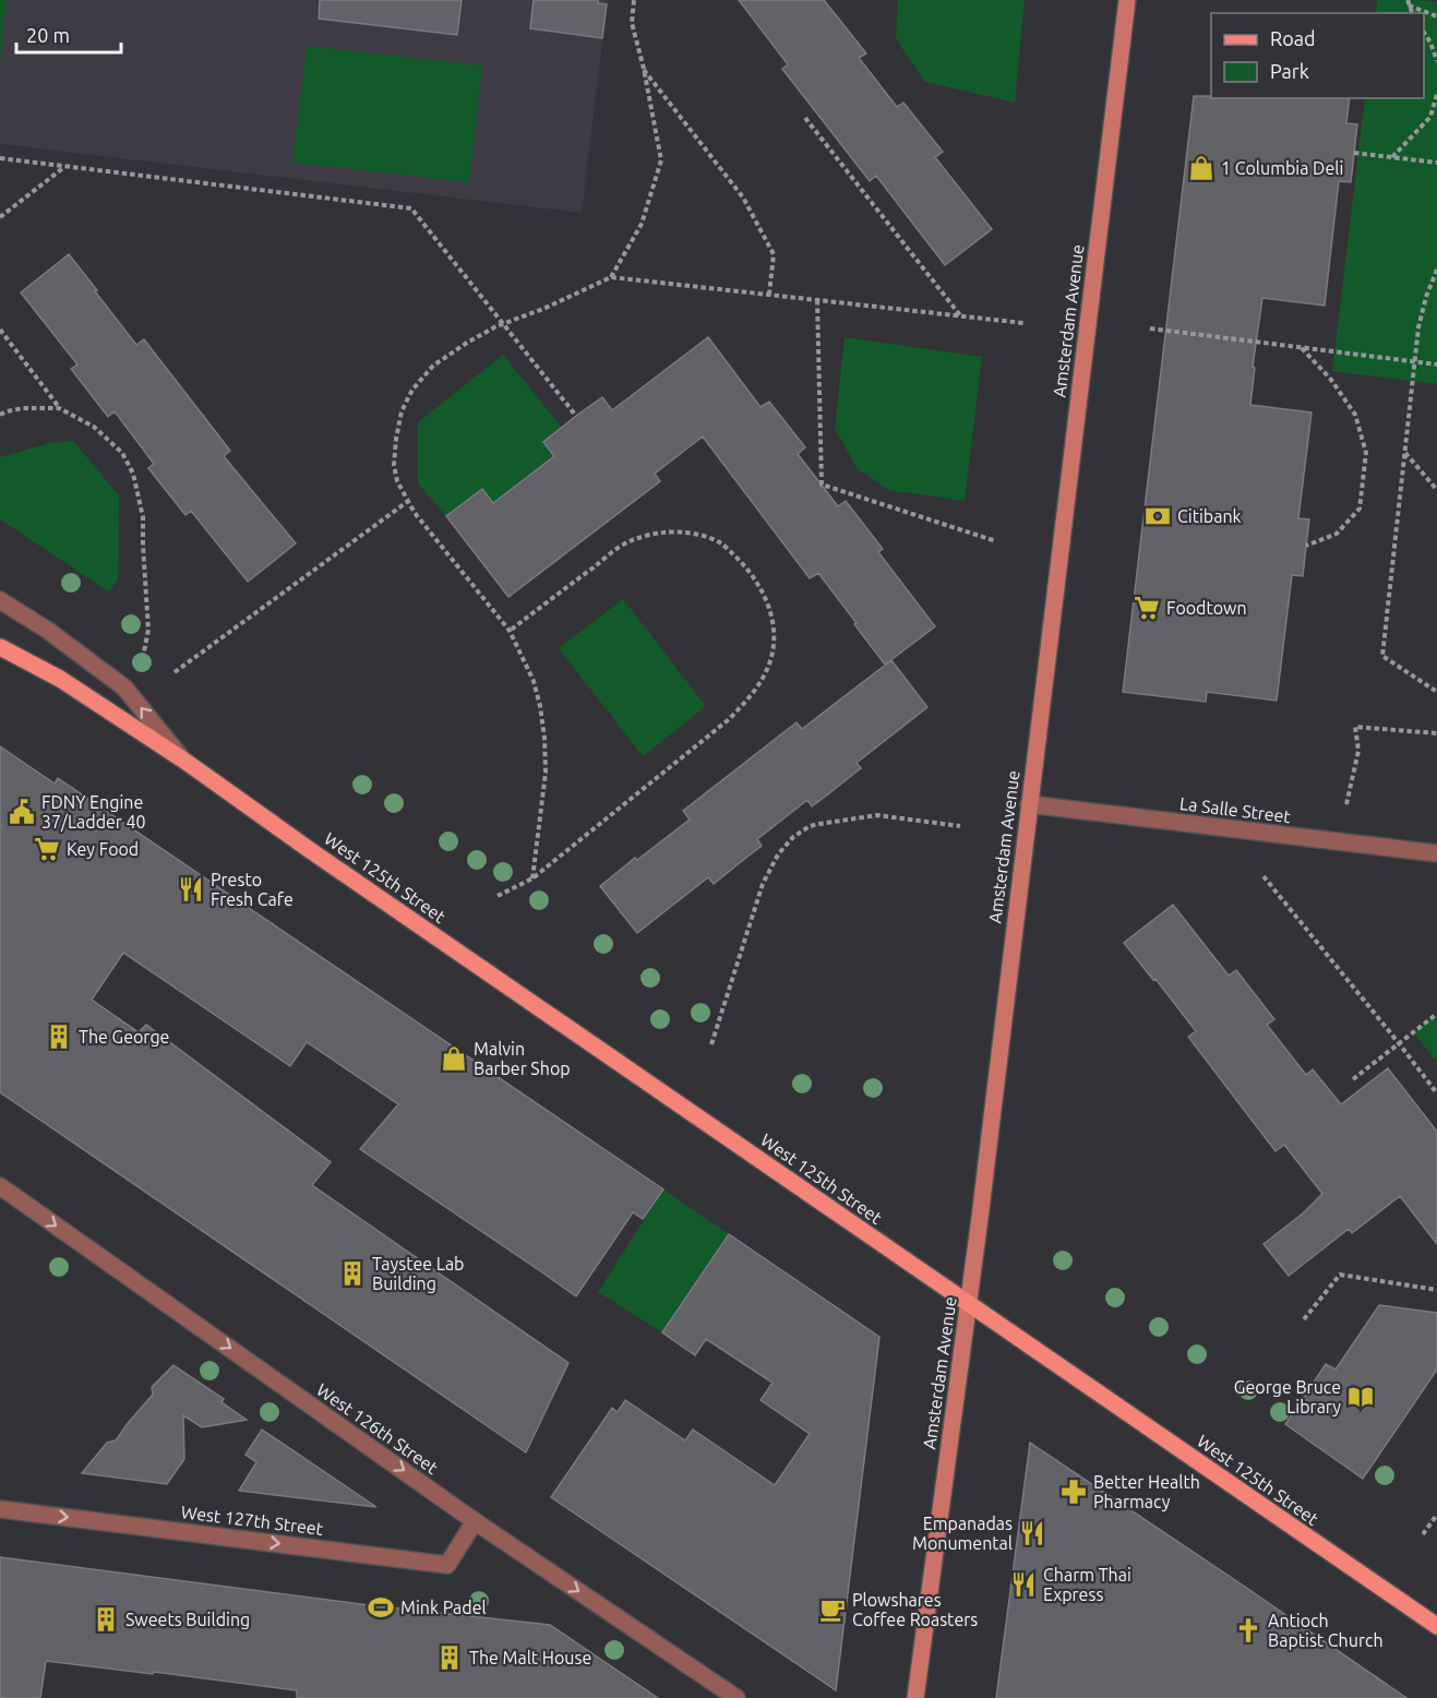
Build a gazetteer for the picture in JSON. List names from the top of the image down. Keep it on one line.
{"streets":{"main road":["Amsterdam Avenue","West 125th Street"],"street":["La Salle Street","West 126th Street","West 127th Street"]},"crossings":[["Amsterdam Avenue","La Salle Street"],["Amsterdam Avenue","West 125th Street"],["West 126th Street","West 127th Street"]],"one_way":["West 126th Street","West 127th Street"],"places":{"shop":["1 Columbia Deli","Malvin Barber Shop"],"bank":["Citibank"],"supermarket":["Foodtown","Key Food"],"public building":["FDNY Engine 37/Ladder 40"],"restaurant":["Presto Fresh Cafe","Empanadas Monumental","Charm Thai Express"],"building":["The George","Taystee Lab Building","Sweets Building","The Malt House"],"library":["George Bruce Library"],"pharmacy":["Better Health Pharmacy"],"sports":["Mink Padel"],"cafe":["Plowshares Coffee Roasters"],"church":["Antioch Baptist Church"]},"legend":["Road","Park"],"scale_bar":"20 m"}
